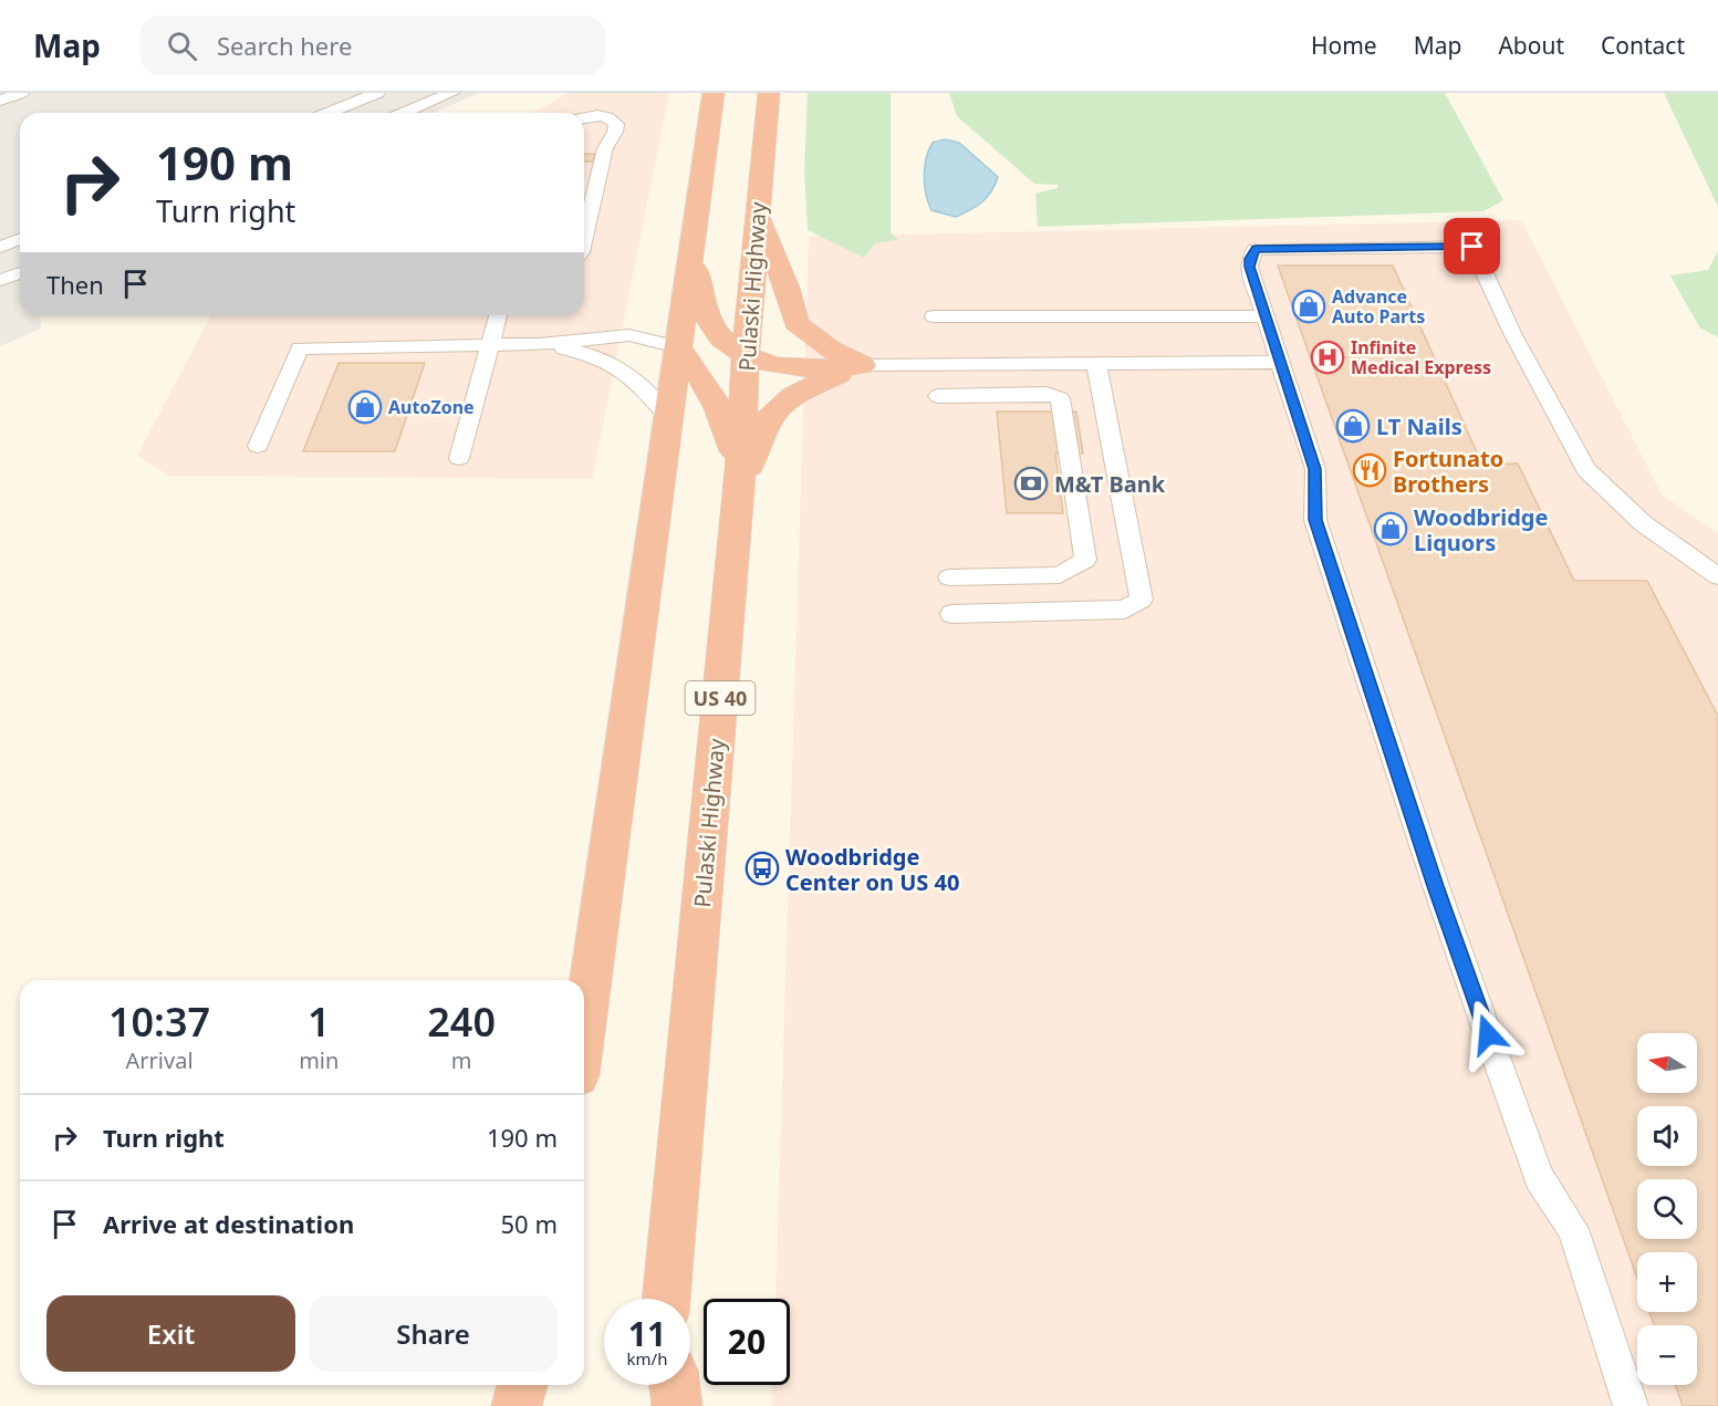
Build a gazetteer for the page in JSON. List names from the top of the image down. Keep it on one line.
{"streets":{"highway":["Pulaski Highway","US 40"]},"places":{"shop":["Advance Auto Parts","AutoZone","LT Nails","Woodbridge Liquors"],"hospital":["Infinite Medical Express"],"restaurant":["Fortunato Brothers"],"bank":["M&T Bank"],"bus stop":["Woodbridge Center on US 40"]},"north":"left","page":{"header":"Map","search":"Search here","nav":["Home","Map","About","Contact"],"turn":["190 m","Turn right"],"then":"Then","eta":["10:37","Arrival","1","min","240","m"],"map_buttons":["+","−"],"list":[{"name":"Turn right","value":"190 m"},{"name":"Arrive at destination","value":"50 m"}],"buttons":["Exit","Share"],"speed":"11 km/h","limit":"20"}}
